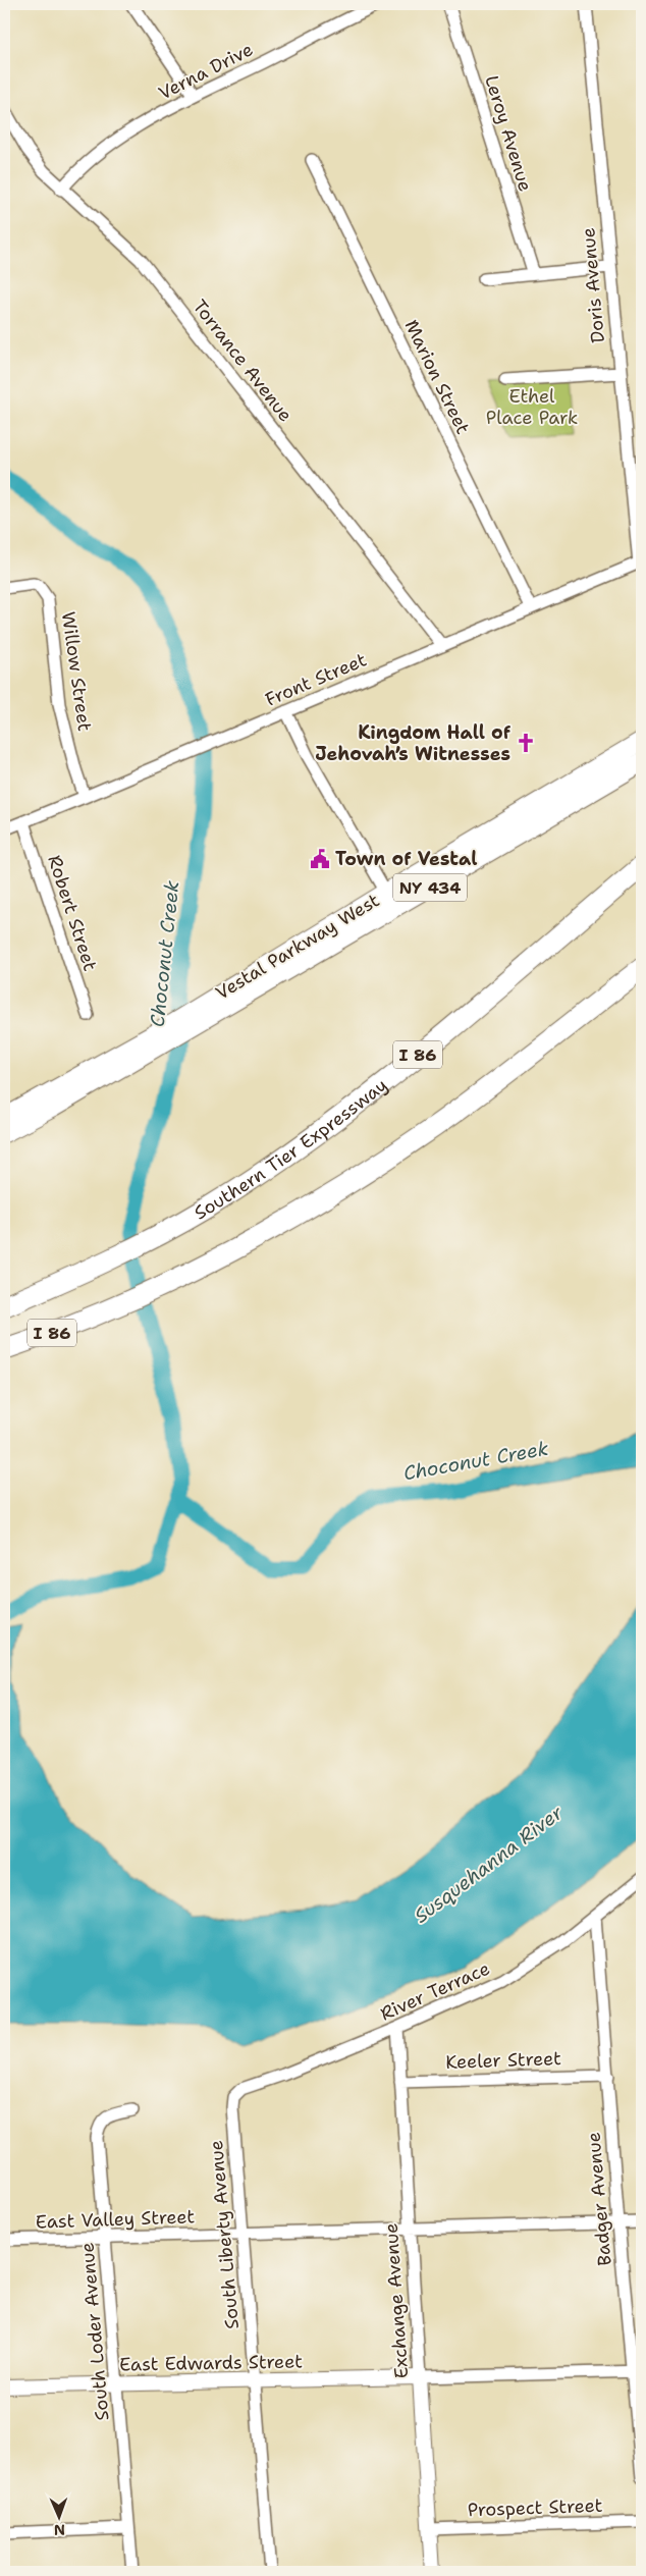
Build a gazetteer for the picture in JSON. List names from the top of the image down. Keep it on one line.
{"streets":{"highway":["I 86","Southern Tier Expressway"],"main road":["NY 434","Vestal Parkway West"],"street":["Verna Drive","Leroy Avenue","Doris Avenue","Torrance Avenue","Marion Street","Willow Street","Front Street","Robert Street","River Terrace","Keeler Street","Badger Avenue","East Valley Street","South Liberty Avenue","Exchange Avenue","South Loder Avenue","East Edwards Street","Prospect Street"]},"crossings":[["Verna Drive","Torrance Avenue"],["Doris Avenue","Front Street"],["Torrance Avenue","Front Street"],["Marion Street","Front Street"],["Willow Street","Front Street"],["Front Street","Robert Street"],["River Terrace","Badger Avenue"],["River Terrace","South Liberty Avenue"],["River Terrace","Exchange Avenue"],["Keeler Street","Badger Avenue"],["Keeler Street","Exchange Avenue"],["Badger Avenue","East Valley Street"],["East Valley Street","South Liberty Avenue"],["East Valley Street","Exchange Avenue"],["East Valley Street","South Loder Avenue"],["South Liberty Avenue","East Edwards Street"],["Exchange Avenue","East Edwards Street"],["Exchange Avenue","Prospect Street"],["South Loder Avenue","East Edwards Street"]],"water":["Choconut Creek","Susquehanna River"],"parks":["Ethel Place Park"],"places":{"church":["Kingdom Hall of Jehovah’s Witnesses"],"public building":["Town of Vestal"]},"north":"bottom"}
